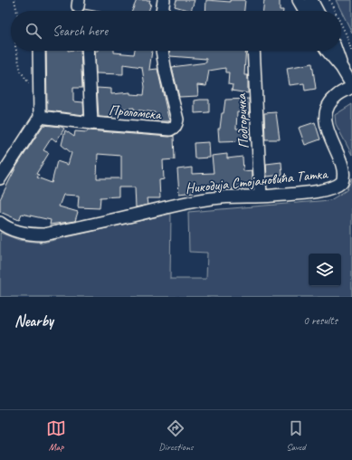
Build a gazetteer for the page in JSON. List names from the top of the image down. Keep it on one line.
{"streets":{"street":["Проломска","Подгоричка","Никодија Стојановића Татка"]},"crossings":[["Подгоричка","Никодија Стојановића Татка"]],"page":{"search":"Search here","heading":["Nearby","0 results"],"nav":["Map","Directions","Saved"]}}
